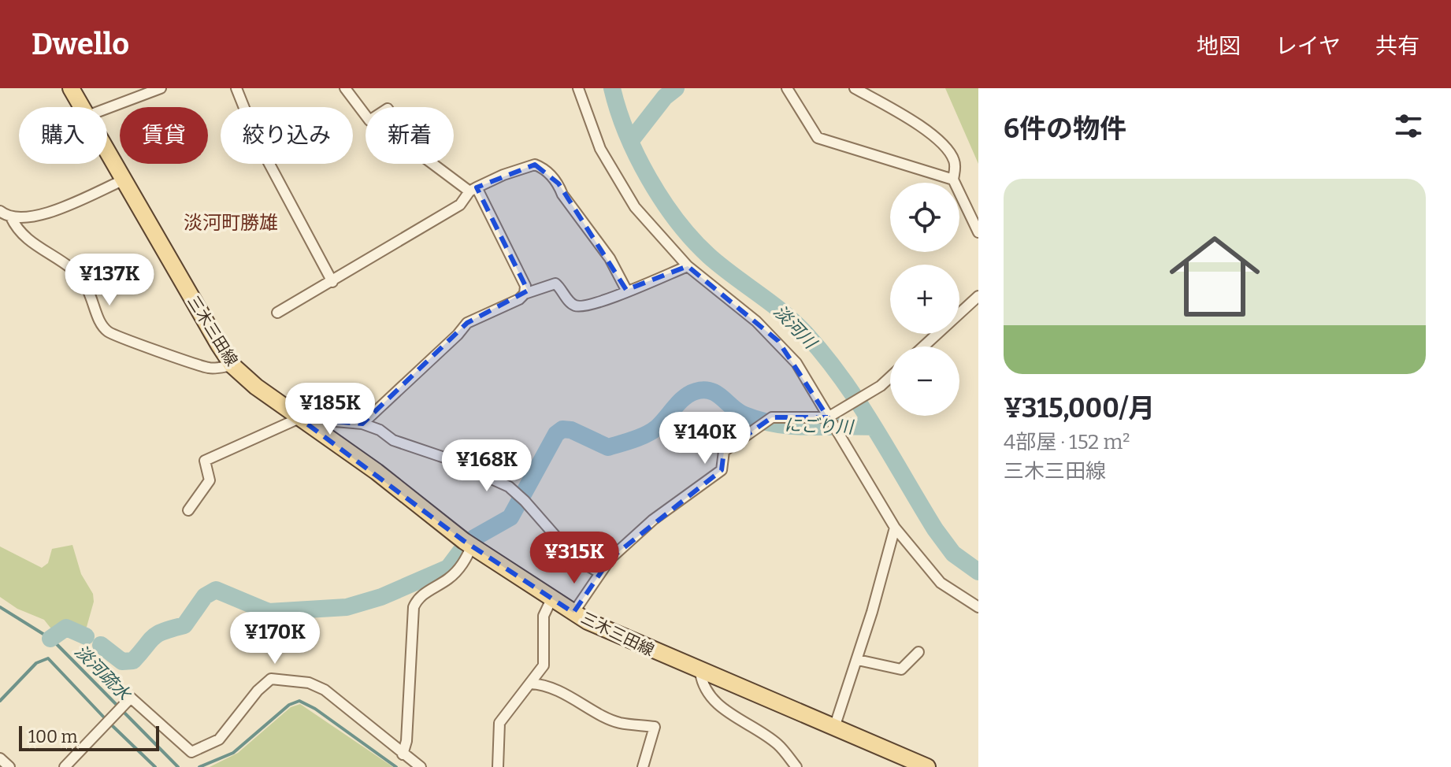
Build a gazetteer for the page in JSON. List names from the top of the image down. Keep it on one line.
{"streets":{"main road":["三木三田線"]},"districts":["淡河町勝雄"],"water":["淡河川","にごり川","淡河疏水"],"scale_bar":"100 m","page":{"header":"Dwello","nav":["地図","レイヤ","共有"],"heading":"6件の物件","chip":["購入","賃貸","絞り込み","新着"],"list":[{"name":"¥315,000/月","note":"4部屋 · 152 m² · 三木三田線"}],"map_buttons":["+","−"],"price":["¥137K","¥185K","¥140K","¥168K","¥315K","¥170K"],"scale":"100 m"}}
